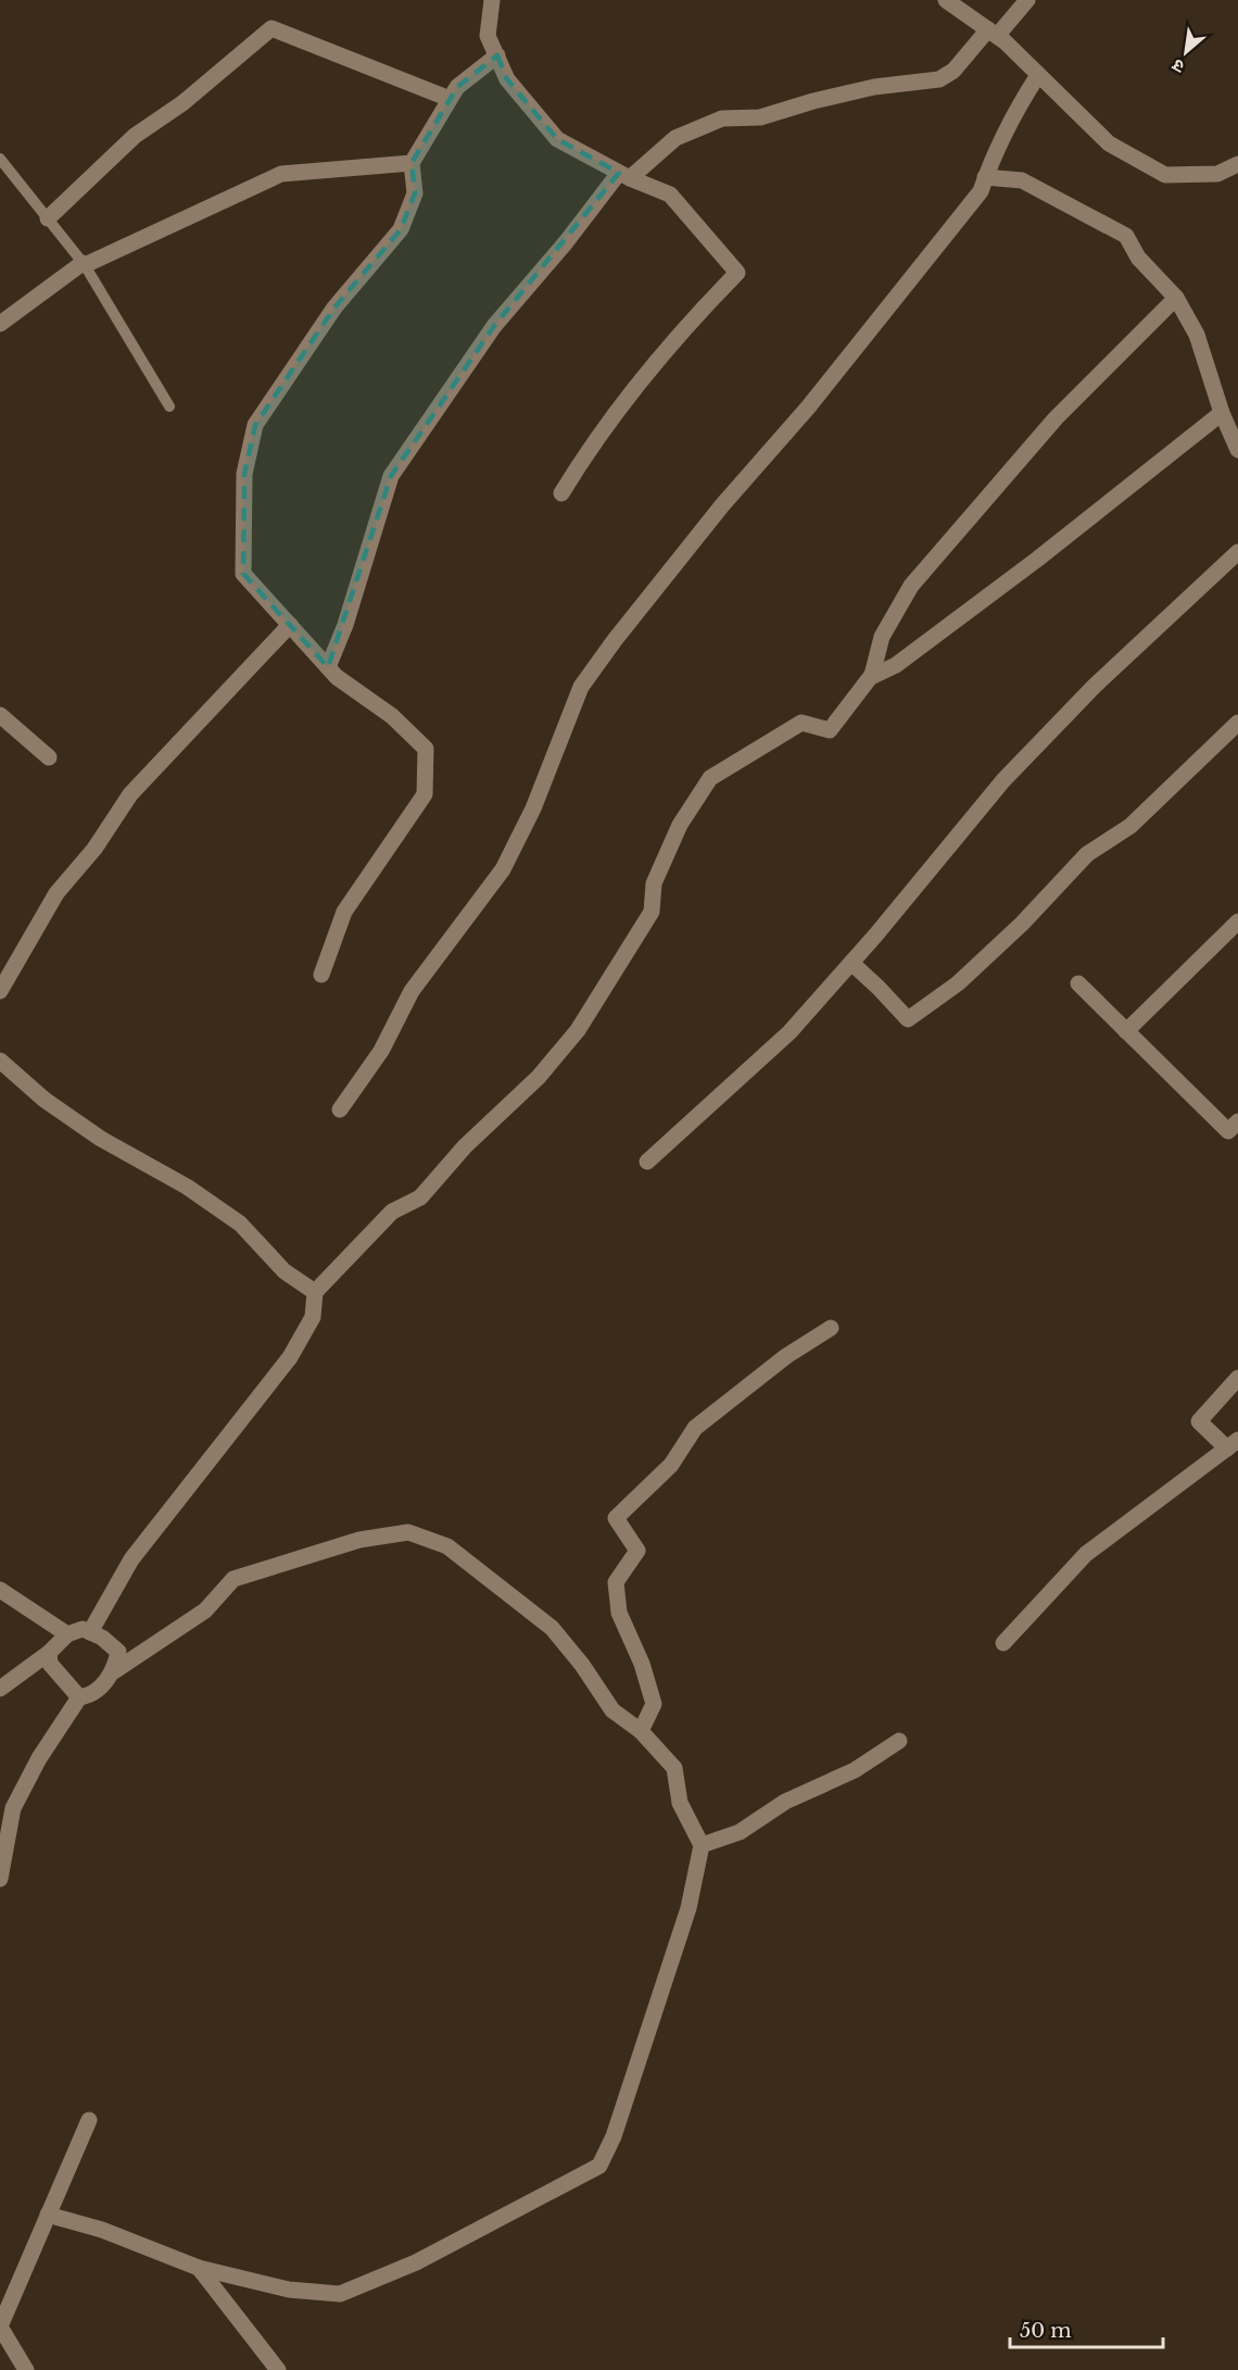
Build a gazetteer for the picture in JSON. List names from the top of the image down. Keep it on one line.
{"scale_bar":"50 m","north":"bottom left"}
